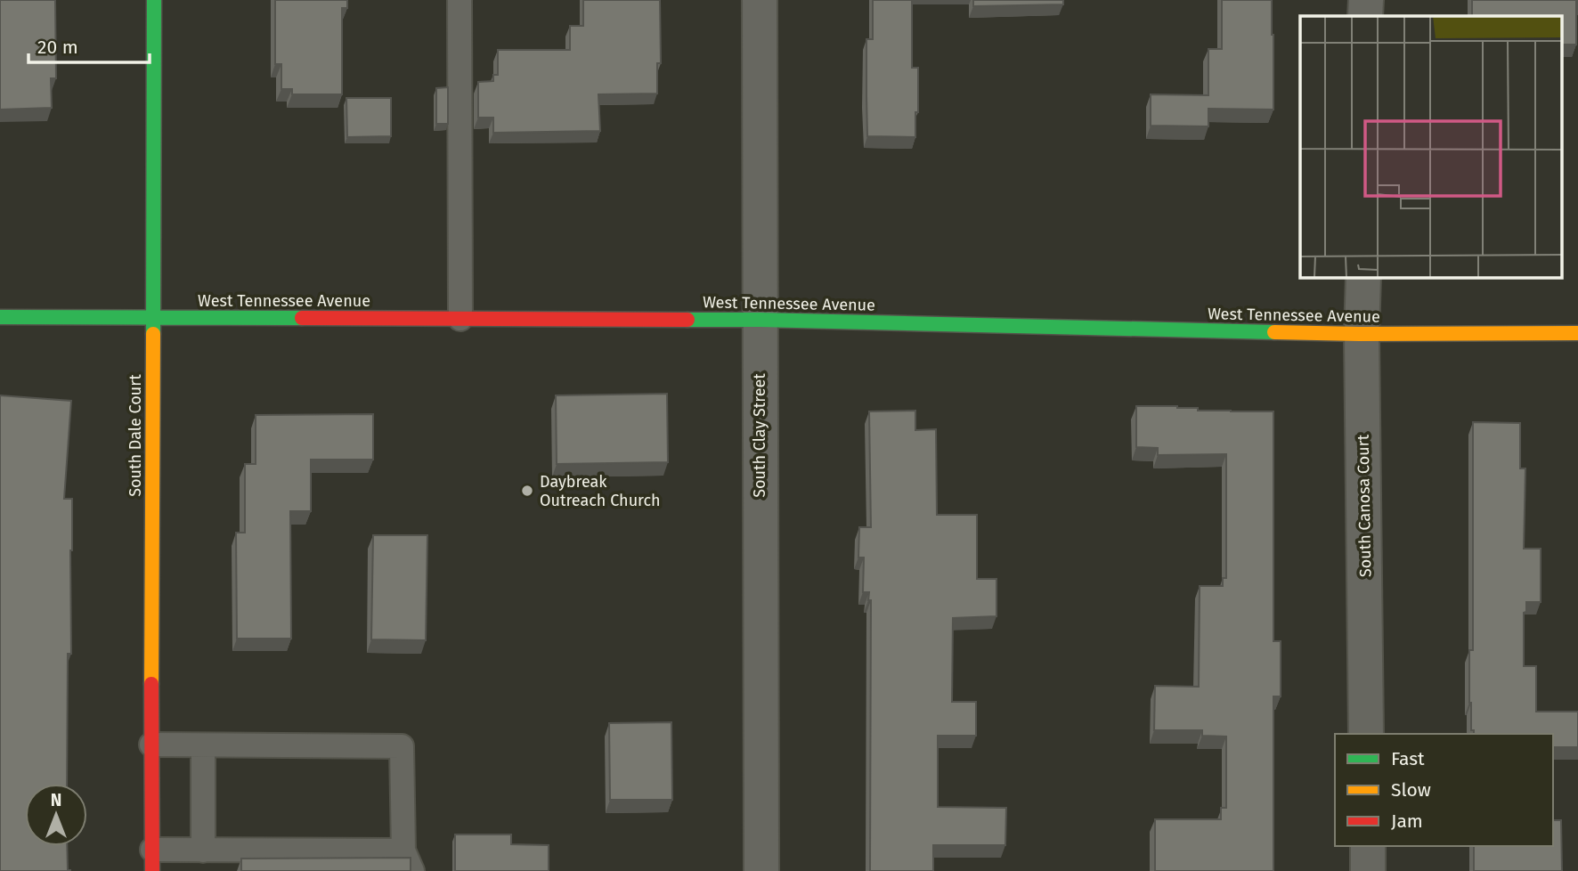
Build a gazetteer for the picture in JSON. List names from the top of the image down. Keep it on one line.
{"streets":{"street":["West Tennessee Avenue","South Dale Court","South Clay Street","South Canosa Court"]},"crossings":[["West Tennessee Avenue","South Dale Court"],["West Tennessee Avenue","South Clay Street"],["West Tennessee Avenue","South Canosa Court"]],"places":["Daybreak Outreach Church"],"legend":["Fast","Slow","Jam"],"scale_bar":"20 m","north":"top"}
